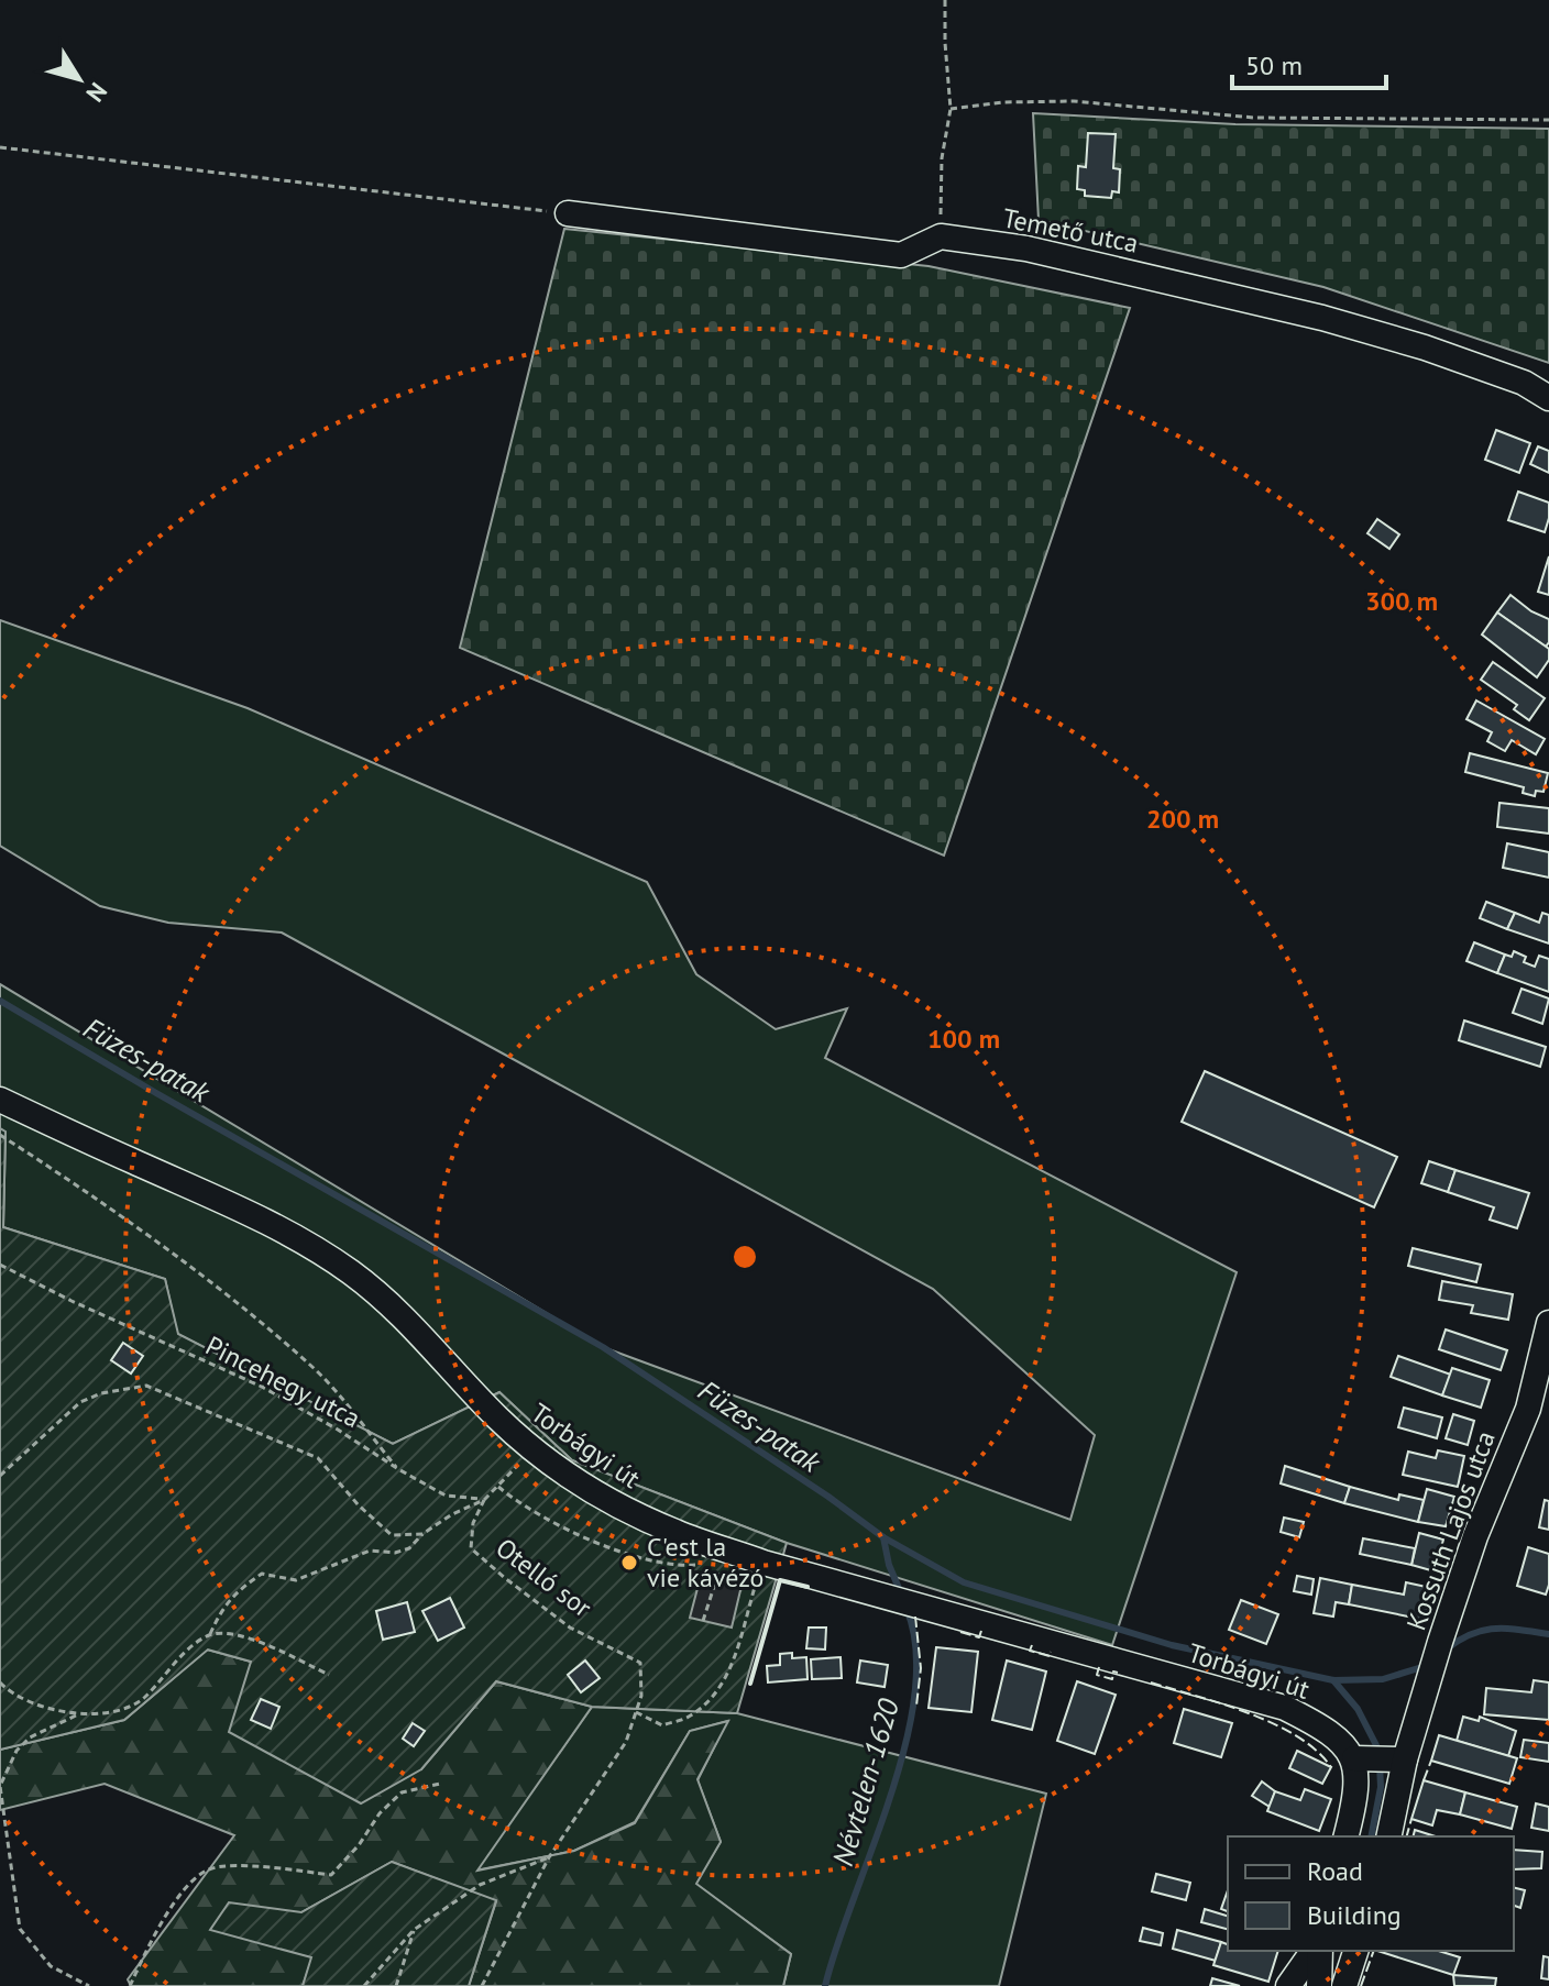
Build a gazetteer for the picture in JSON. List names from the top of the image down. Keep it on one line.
{"streets":{"street":["Temető utca","Torbágyi út","Kossuth Lajos utca"],"path":["Pincehegy utca","Otelló sor"]},"crossings":[["Pincehegy utca","Otelló sor"]],"water":["Füzes-patak","Névtelen-1620"],"places":["C'est la vie kávézó"],"legend":["Road","Building"],"scale_bar":"50 m","north":"bottom right","rings":["300 m","200 m","100 m"]}
